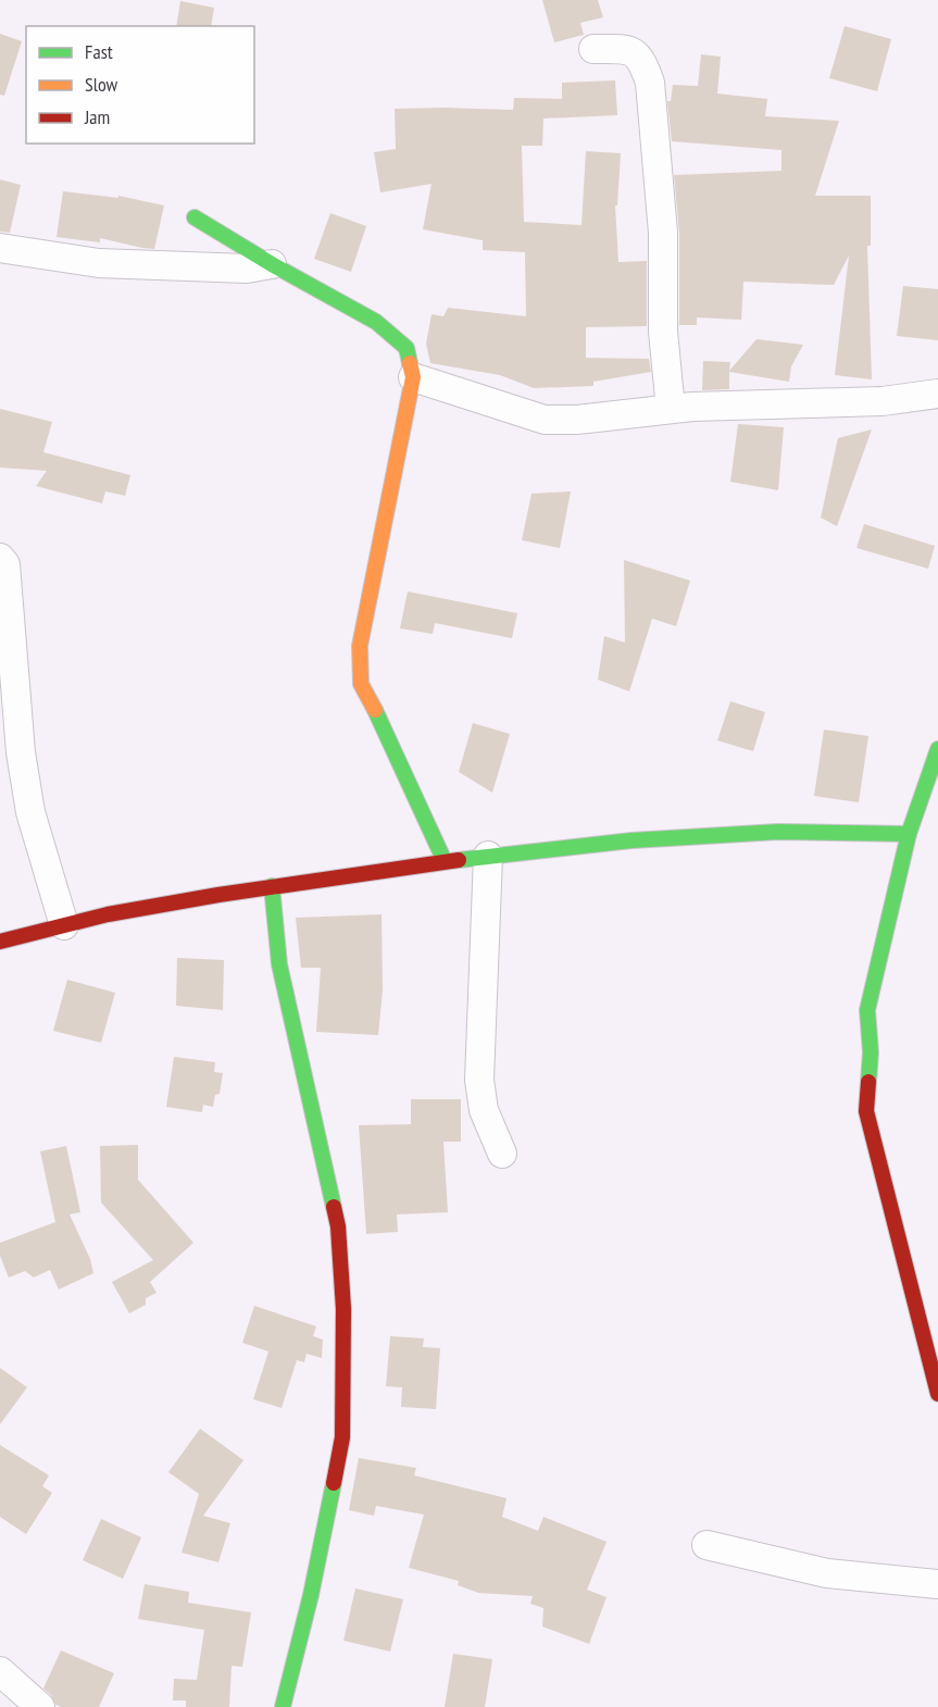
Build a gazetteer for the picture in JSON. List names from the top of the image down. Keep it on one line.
{"legend":["Fast","Slow","Jam"]}
